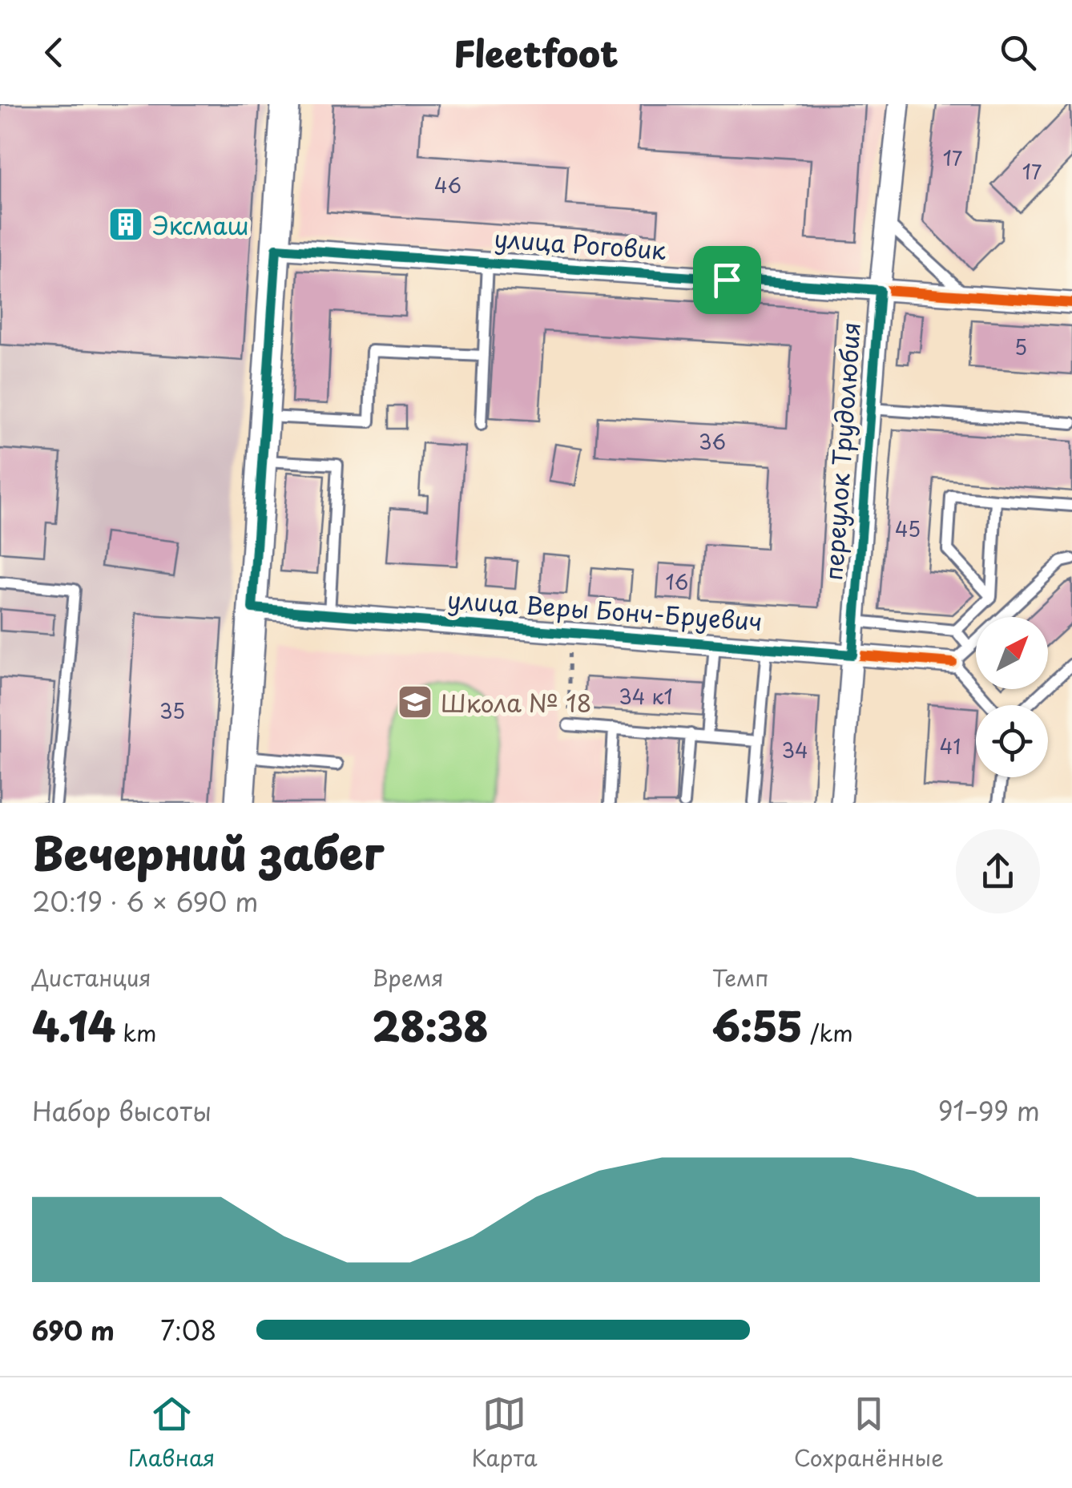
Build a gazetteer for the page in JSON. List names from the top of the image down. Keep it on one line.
{"streets":{"street":["улица Роговик","переулок Трудолюбия","улица Веры Бонч-Бруевич"]},"crossings":[["улица Роговик","переулок Трудолюбия"],["переулок Трудолюбия","улица Веры Бонч-Бруевич"]],"places":{"building":["Эксмаш"],"school or university":["Школа № 18"]},"house_numbers":["17","17","46","5","36","45","16","34 к1","35","41","34"],"north":"top right","page":{"header":"Fleetfoot","heading":["Вечерний забег","20:19 · 6 × 690 m"],"stats":[["Дистанция","4.14 km"],["Время","28:38"],["Темп","6:55 /km"]],"chart":["Набор высоты","91–99 m"],"list":[{"name":"690 m","note":"7:08"}],"tabs":["Главная","Карта","Сохранённые"]}}
